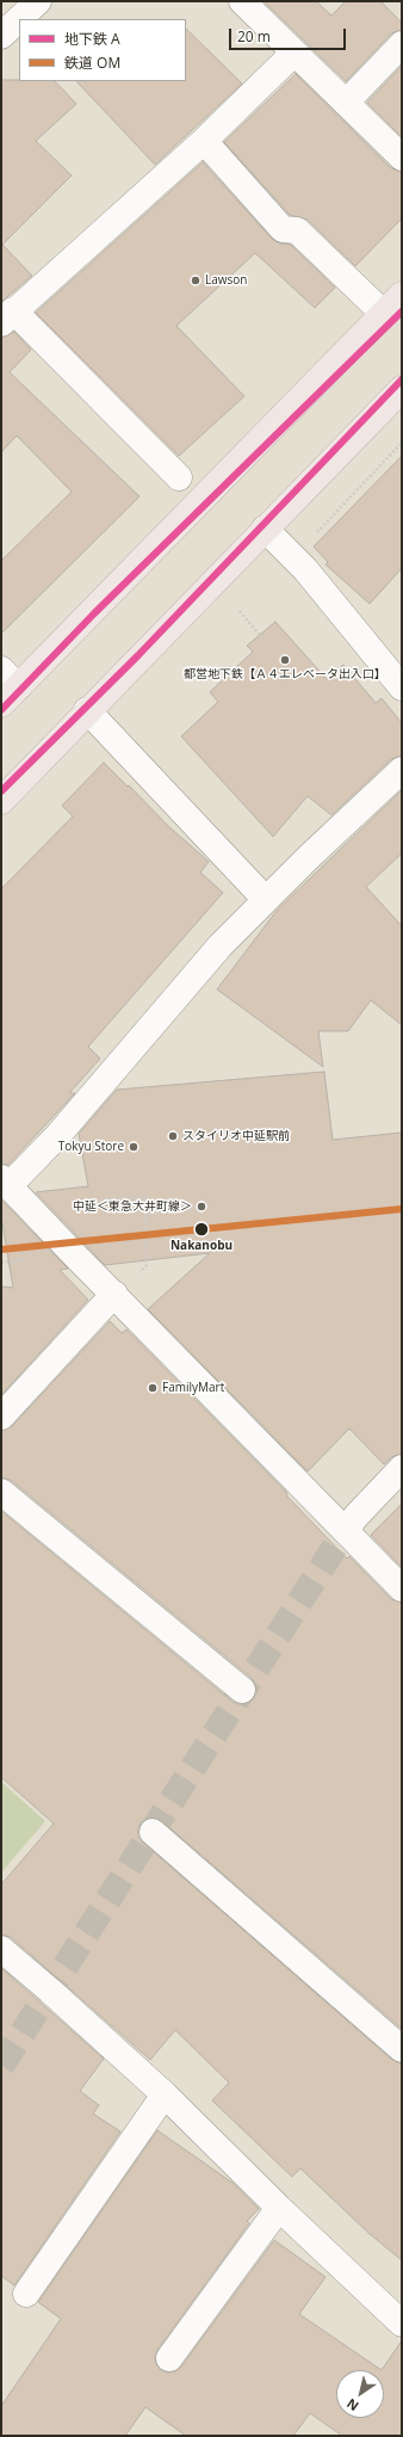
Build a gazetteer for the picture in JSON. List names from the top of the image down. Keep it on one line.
{"places":["Lawson","都営地下鉄【Ａ４エレベータ出入口】","スタイリオ中延駅前","Tokyu Store","中延＜東急大井町線＞","Nakanobu","FamilyMart"],"lines":["metro line A","rail line OM"],"legend":["地下鉄 A","鉄道 OM"],"scale_bar":"20 m","north":"bottom left"}
